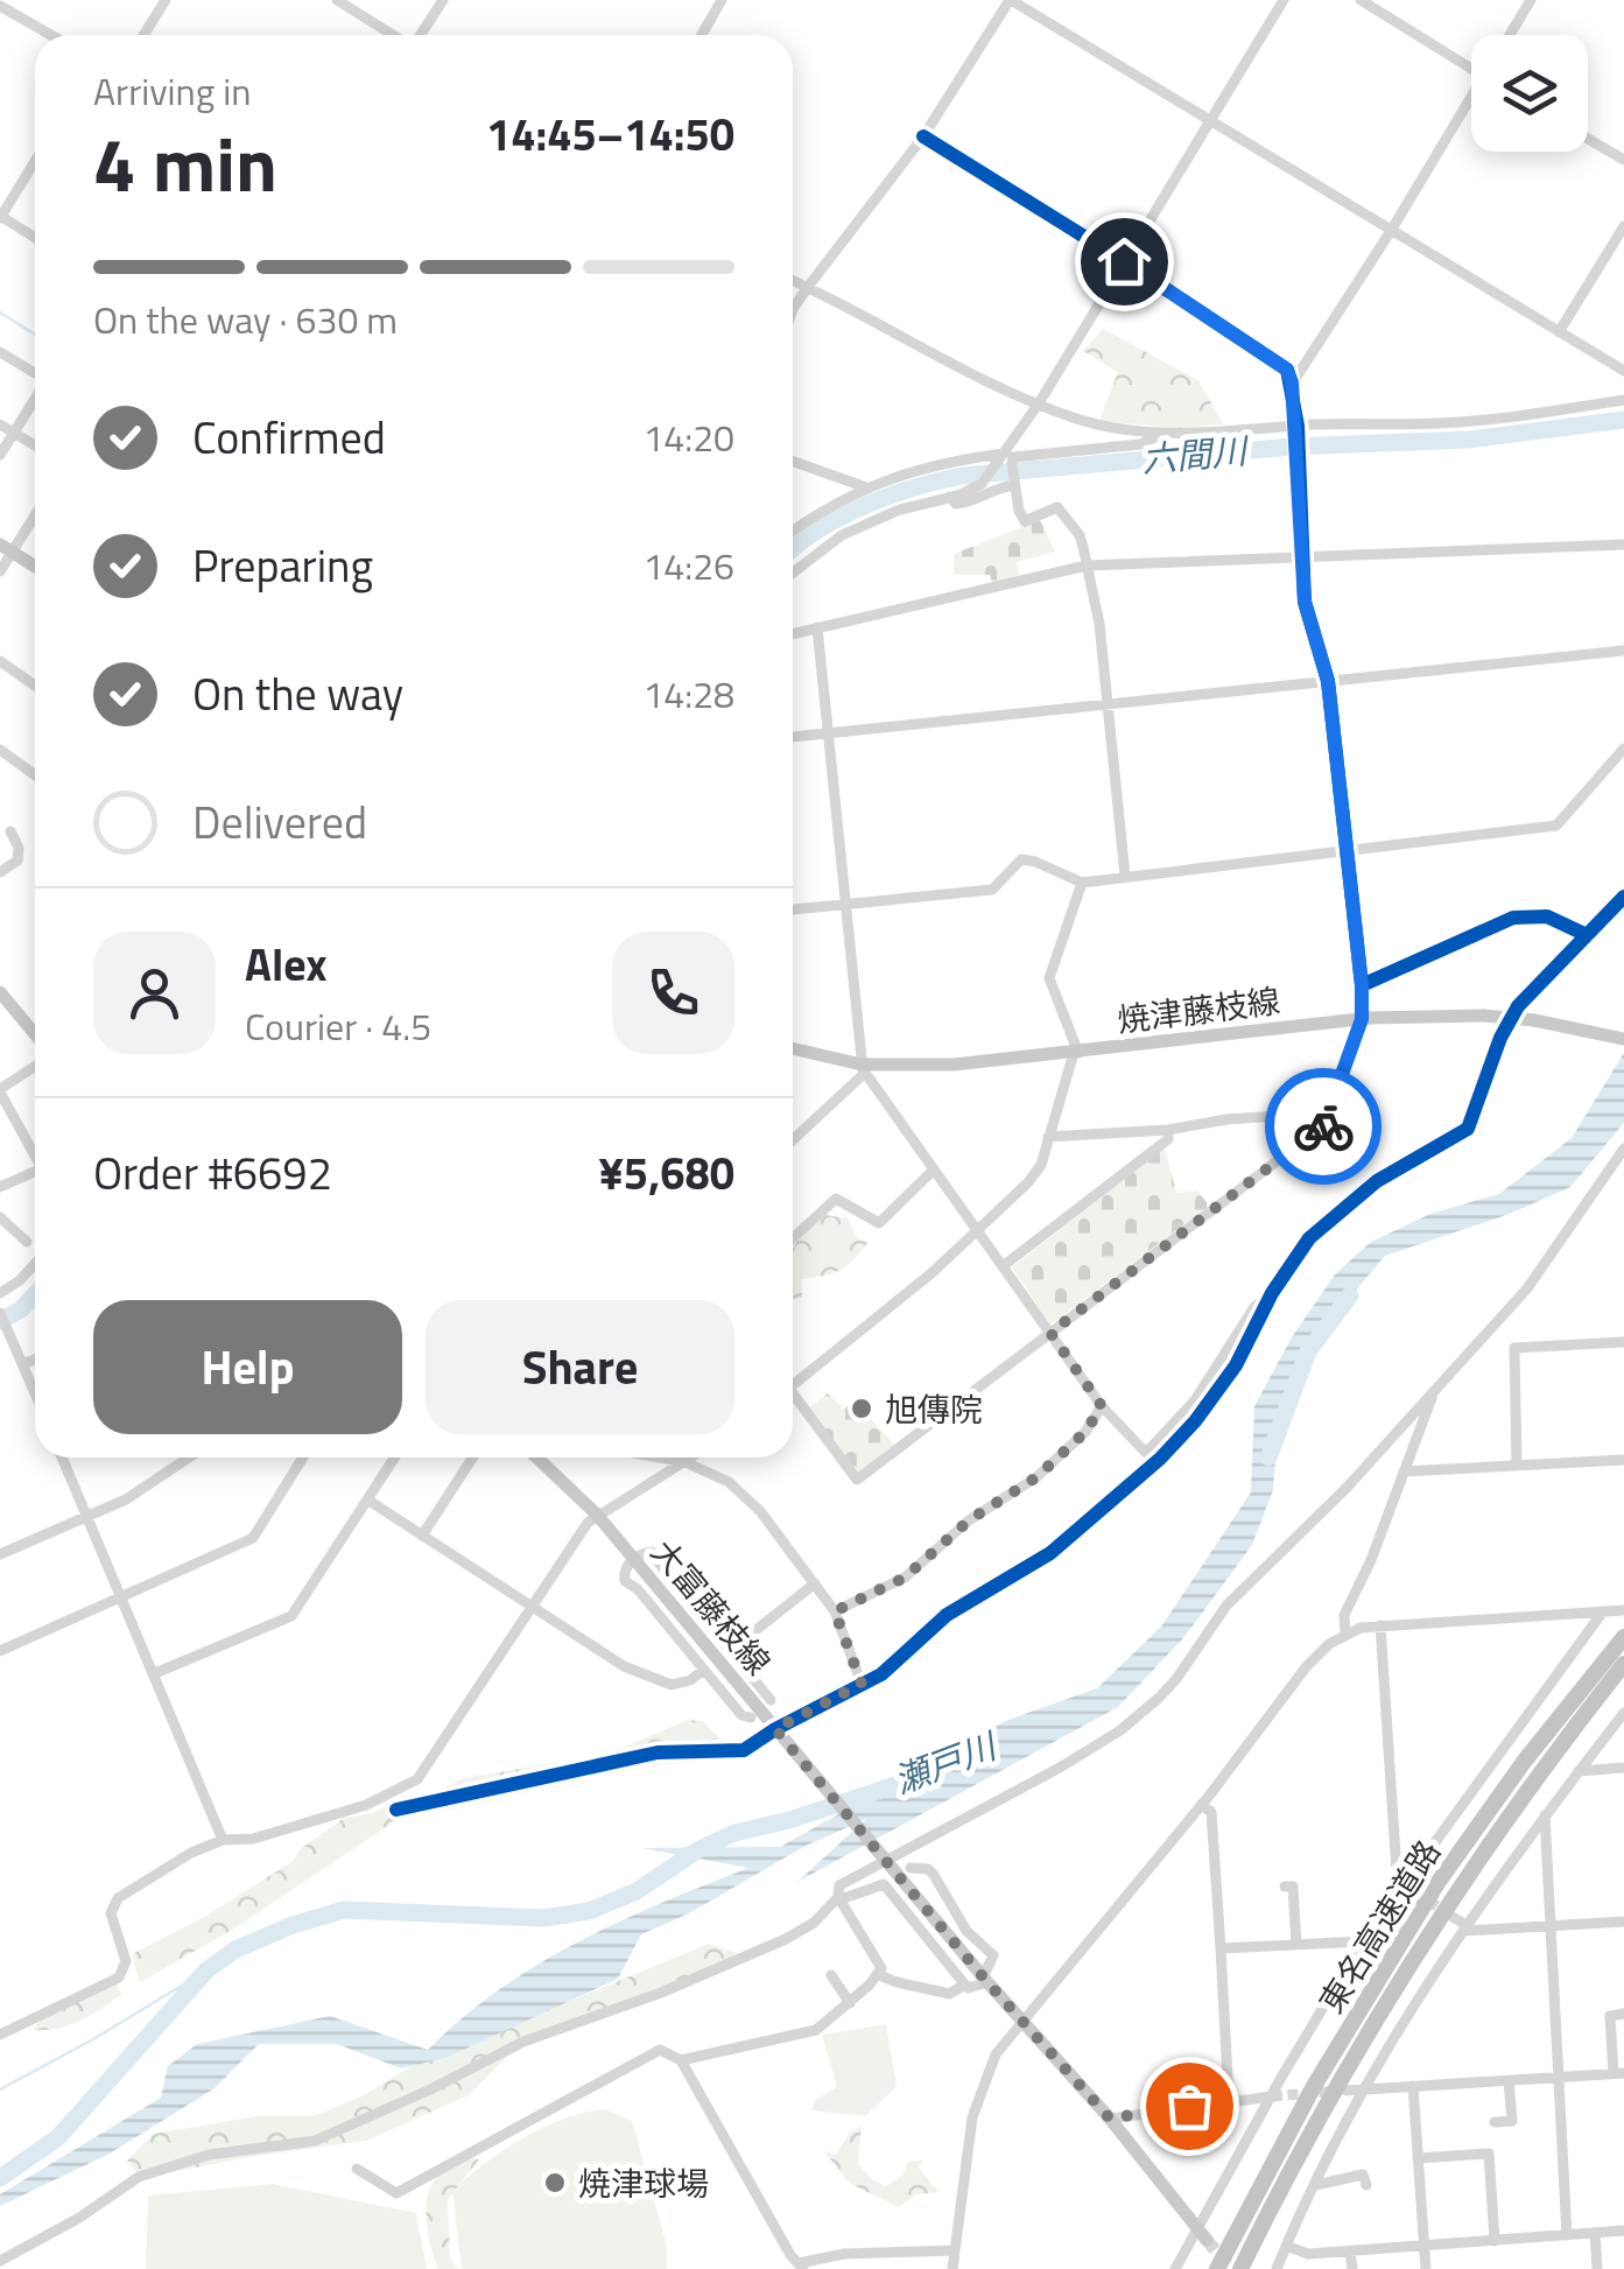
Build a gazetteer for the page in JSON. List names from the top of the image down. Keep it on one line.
{"streets":{"highway":["東名高速道路"],"main road":["焼津藤枝線","大富藤枝線"]},"water":["六間川","瀬戸川"],"places":["旭傳院","焼津球場"],"page":{"heading":["4 min","Arriving in","14:45–14:50"],"panel":["Alex","Courier · 4.5","Order #6692","¥5,680"],"bar":"On the way · 630 m","list":[["Confirmed","14:20"],["Preparing","14:26"],["On the way","14:28"],"Delivered"],"buttons":["Help","Share"]}}
